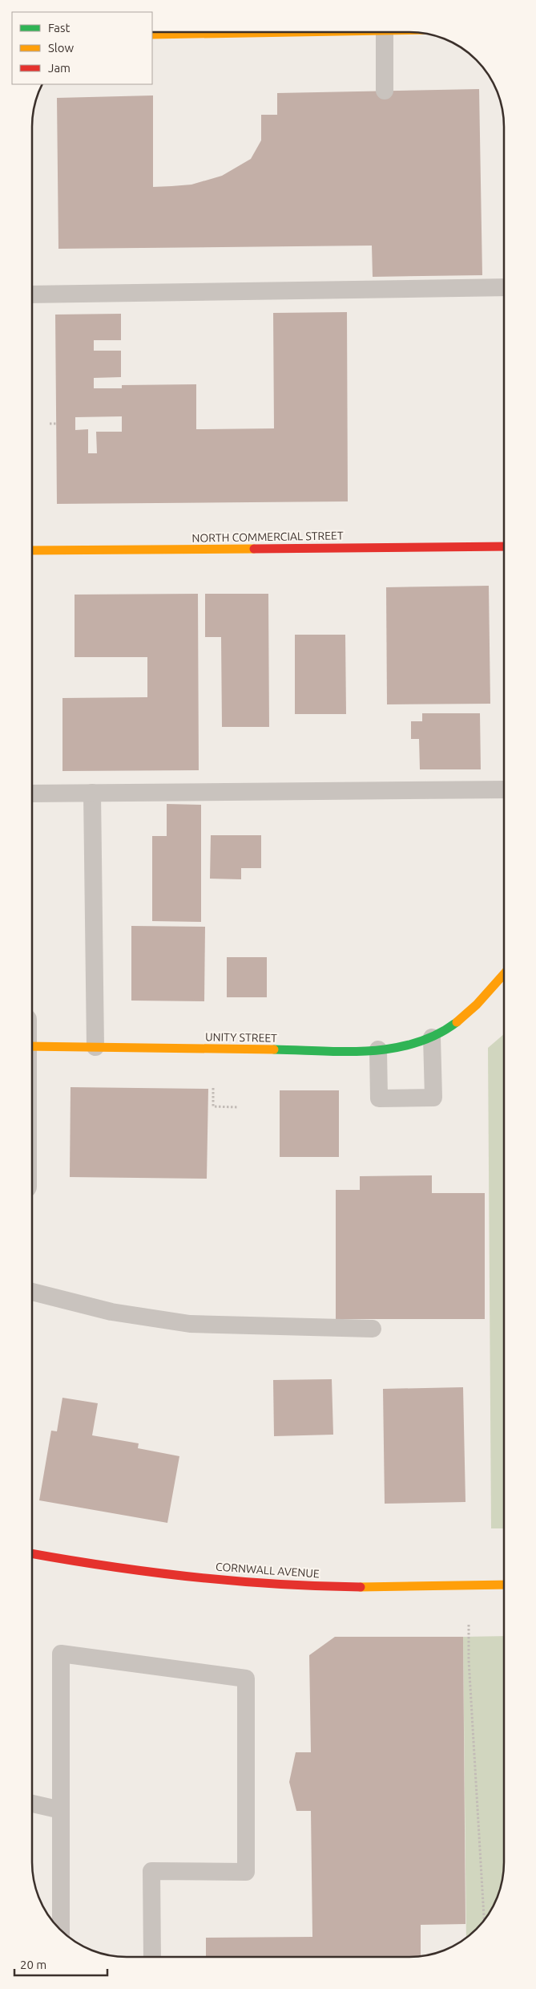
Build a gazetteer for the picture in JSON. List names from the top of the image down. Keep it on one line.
{"streets":{"street":["NORTH COMMERCIAL STREET","UNITY STREET","CORNWALL AVENUE"]},"legend":["Fast","Slow","Jam"],"scale_bar":"20 m"}
